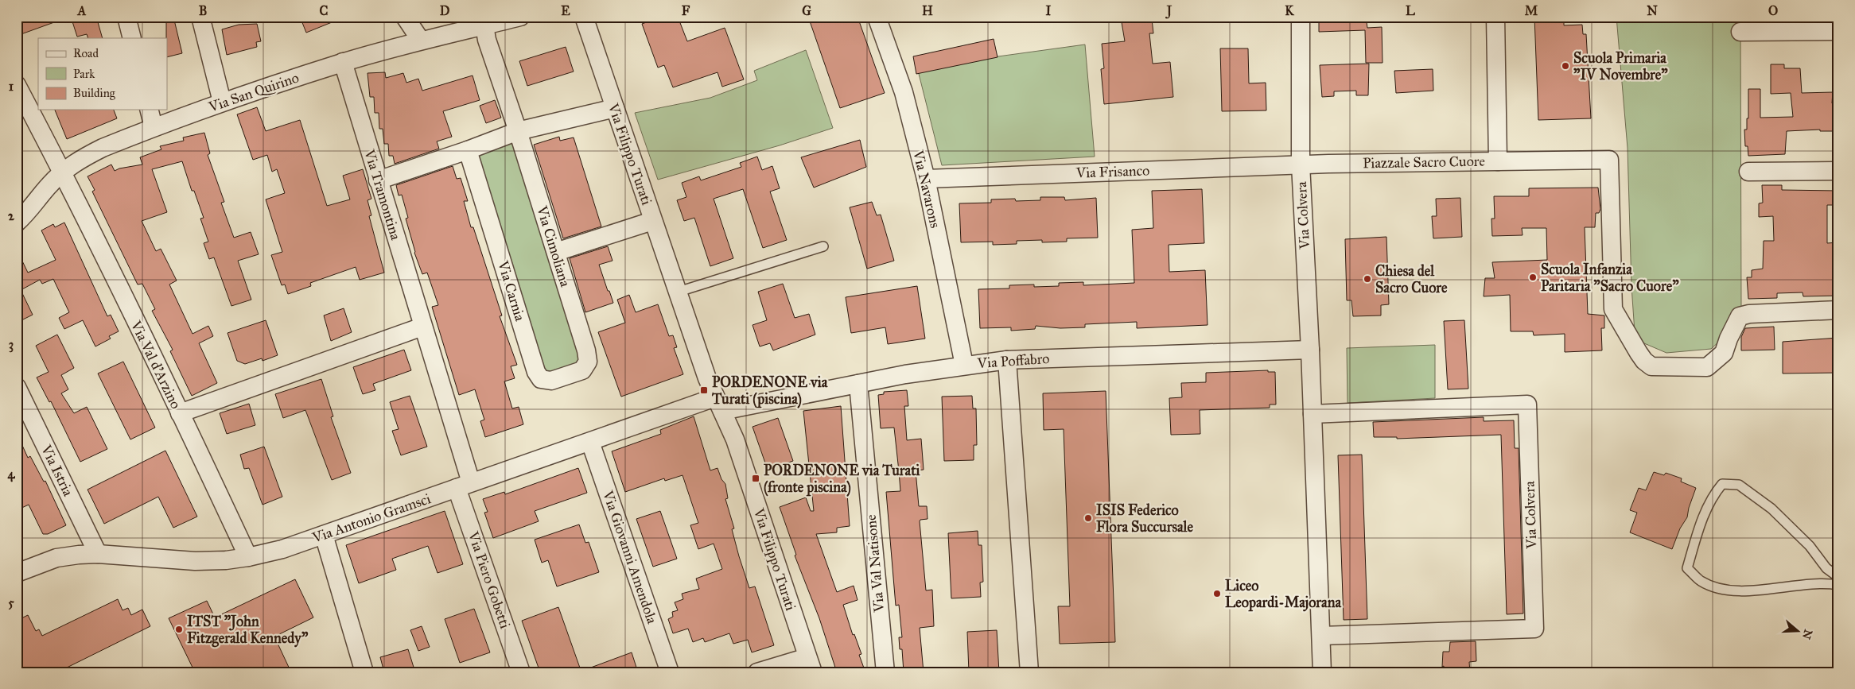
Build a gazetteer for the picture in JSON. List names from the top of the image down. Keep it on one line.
{"streets":{"street":["Via San Quirino","Via Filippo Turati","Piazzale Sacro Cuore","Via Frisanco","Via Navarons","Via Tramontina","Via Colvera","Via Cimoliana","Via Carnia","Via Poffabro","Via Val d'Arzino","Via Istria","Via Antonio Gramsci","Via Giovanni Amendola","Via Val Natisone","Via Piero Gobetti"]},"crossings":[["Via San Quirino","Via Tramontina"],["Via San Quirino","Via Cimoliana"],["Via San Quirino","Via Val d'Arzino"],["Via Filippo Turati","Via Poffabro"],["Via Filippo Turati","Via Antonio Gramsci"],["Piazzale Sacro Cuore","Via Frisanco"],["Piazzale Sacro Cuore","Via Colvera"],["Via Frisanco","Via Navarons"],["Via Frisanco","Via Colvera"],["Via Navarons","Via Poffabro"],["Via Tramontina","Via Antonio Gramsci"],["Via Tramontina","Via Piero Gobetti"],["Via Colvera","Via Poffabro"],["Via Cimoliana","Via Carnia"],["Via Poffabro","Via Antonio Gramsci"],["Via Poffabro","Via Val Natisone"],["Via Val d'Arzino","Via Antonio Gramsci"],["Via Istria","Via Antonio Gramsci"],["Via Antonio Gramsci","Via Giovanni Amendola"],["Via Antonio Gramsci","Via Piero Gobetti"]],"places":{"other":["Scuola Primaria \"IV Novembre\"","Scuola Infanzia Paritaria \"Sacro Cuore\"","Chiesa del Sacro Cuore","ISIS Federico Flora Succursale","Liceo Leopardi-Majorana","ITST \"John Fitzgerald Kennedy\""],"transit":["PORDENONE via Turati (piscina)","PORDENONE via Turati (fronte piscina)"]},"legend":["Road","Park","Building"],"north":"right","grid":{"columns":["A","B","C","D","E","F","G","H","I","J","K","L","M","N","O"],"rows":["1","2","3","4","5"]}}
